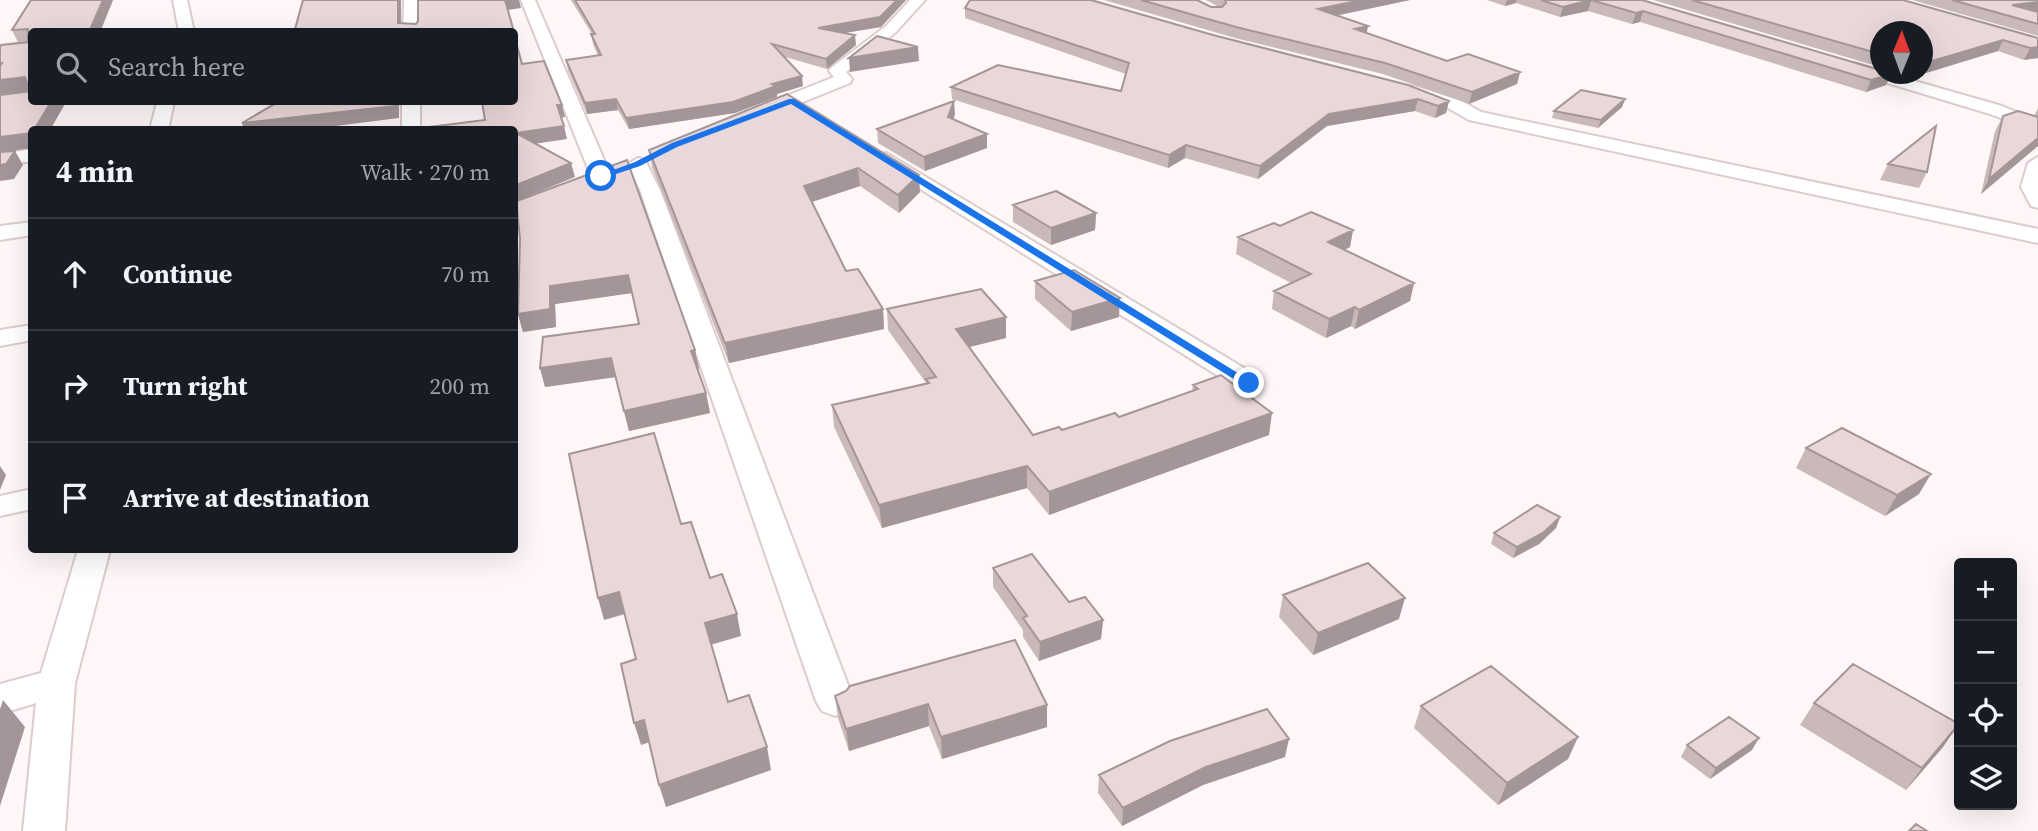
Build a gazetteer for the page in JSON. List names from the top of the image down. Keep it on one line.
{"north":"top","page":{"search":"Search here","heading":["4 min","Walk · 270 m"],"list":[["Continue","70 m"],["Turn right","200 m"],"Arrive at destination"],"map_buttons":["+","−"]}}
